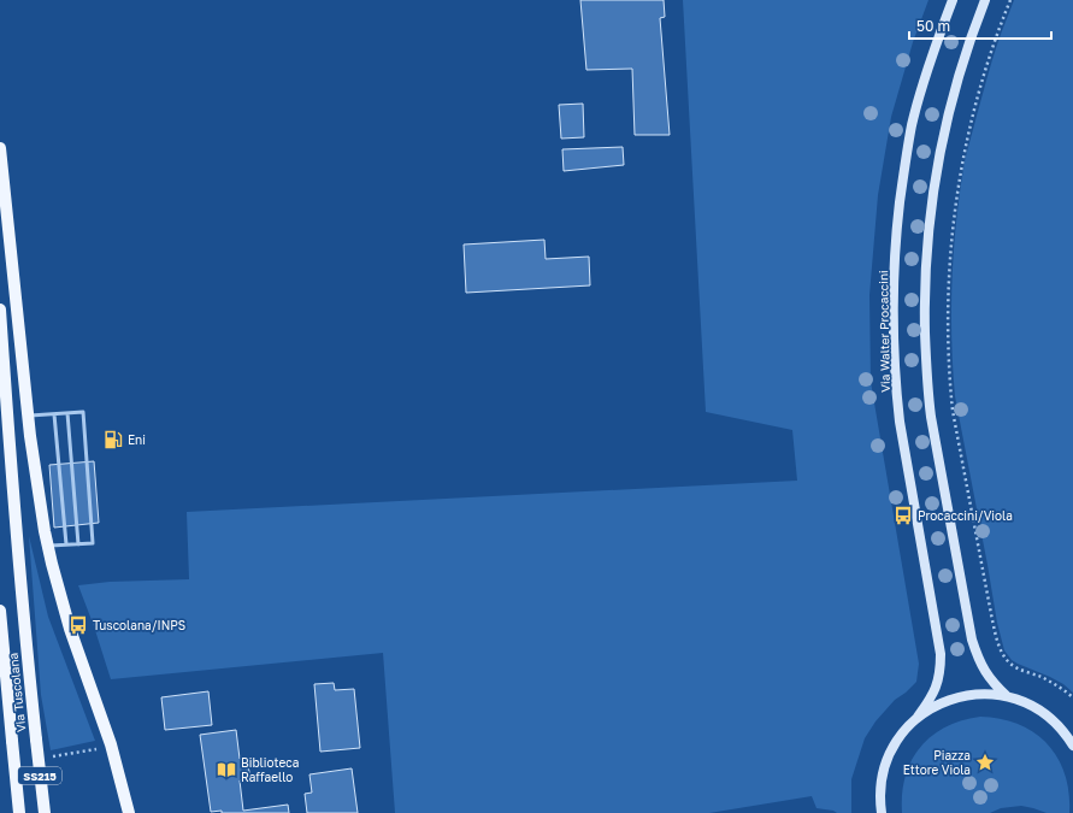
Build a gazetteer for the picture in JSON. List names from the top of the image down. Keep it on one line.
{"streets":{"main road":["Via Tuscolana","SS215"],"street":["Via Walter Procaccini"]},"places":{"fuel station":["Eni"],"bus stop":["Procaccini/Viola","Tuscolana/INPS"],"place":["Piazza Ettore Viola"],"library":["Biblioteca Raffaello"]},"scale_bar":"50 m"}
